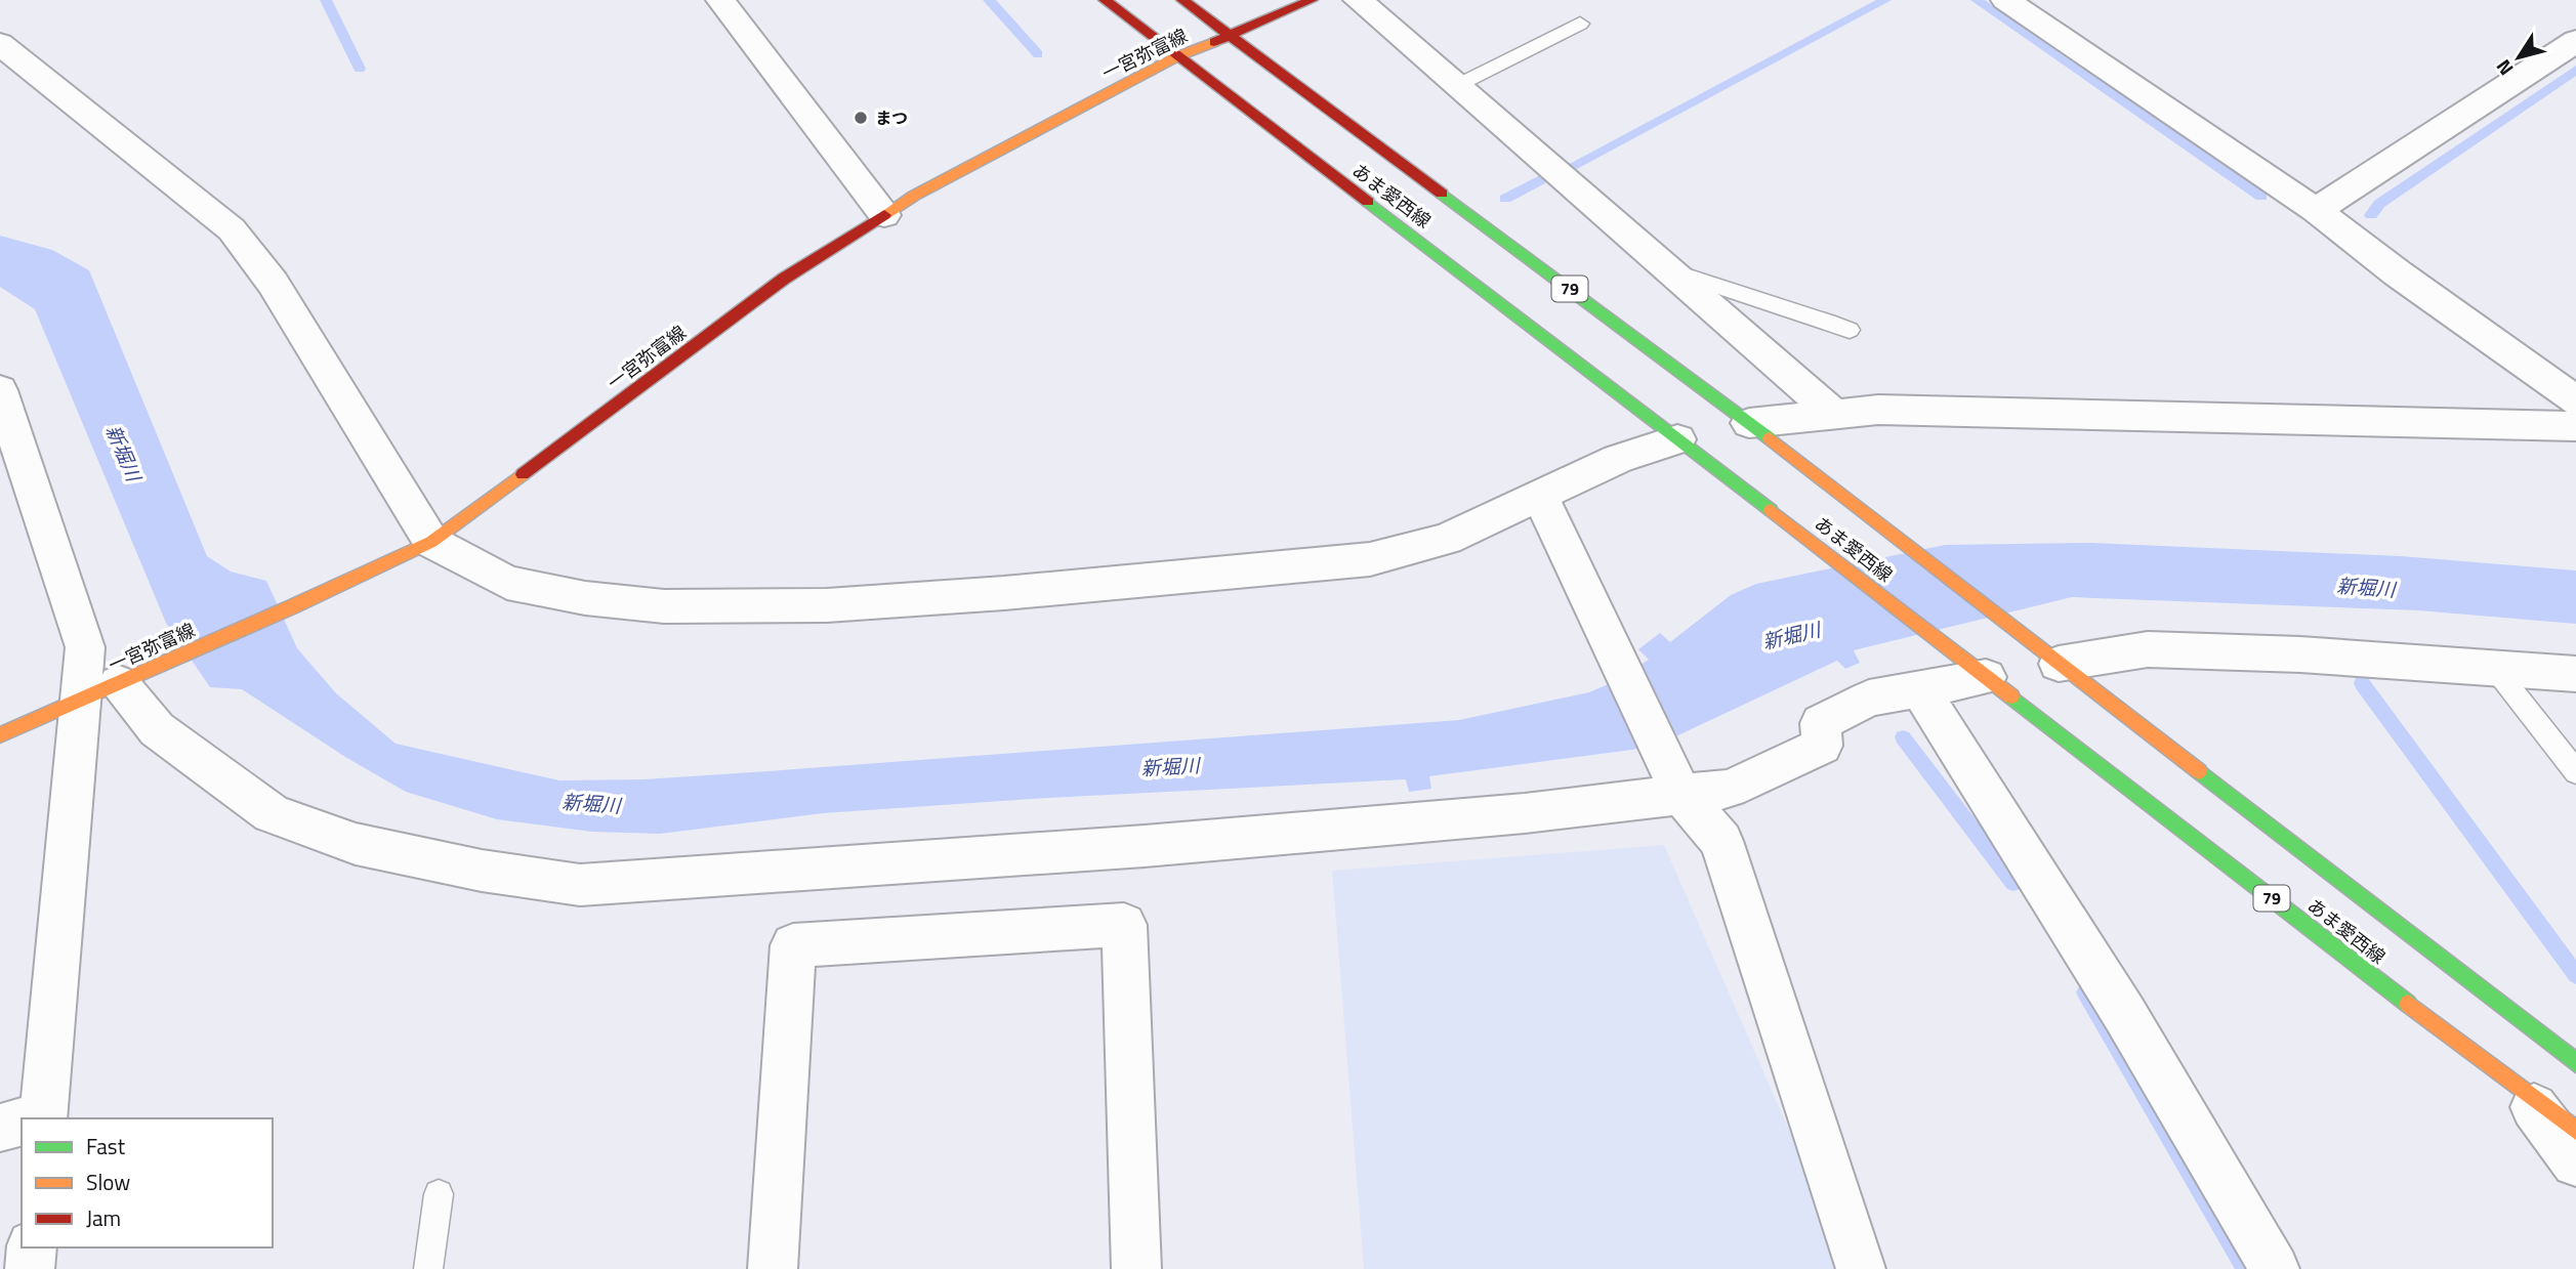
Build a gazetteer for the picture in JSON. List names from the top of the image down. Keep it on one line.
{"streets":{"main road":["一宮弥富線","あま愛西線","79"]},"crossings":[["一宮弥富線","あま愛西線"]],"water":["新堀川"],"places":["まつ"],"legend":["Fast","Slow","Jam"],"north":"bottom left"}
